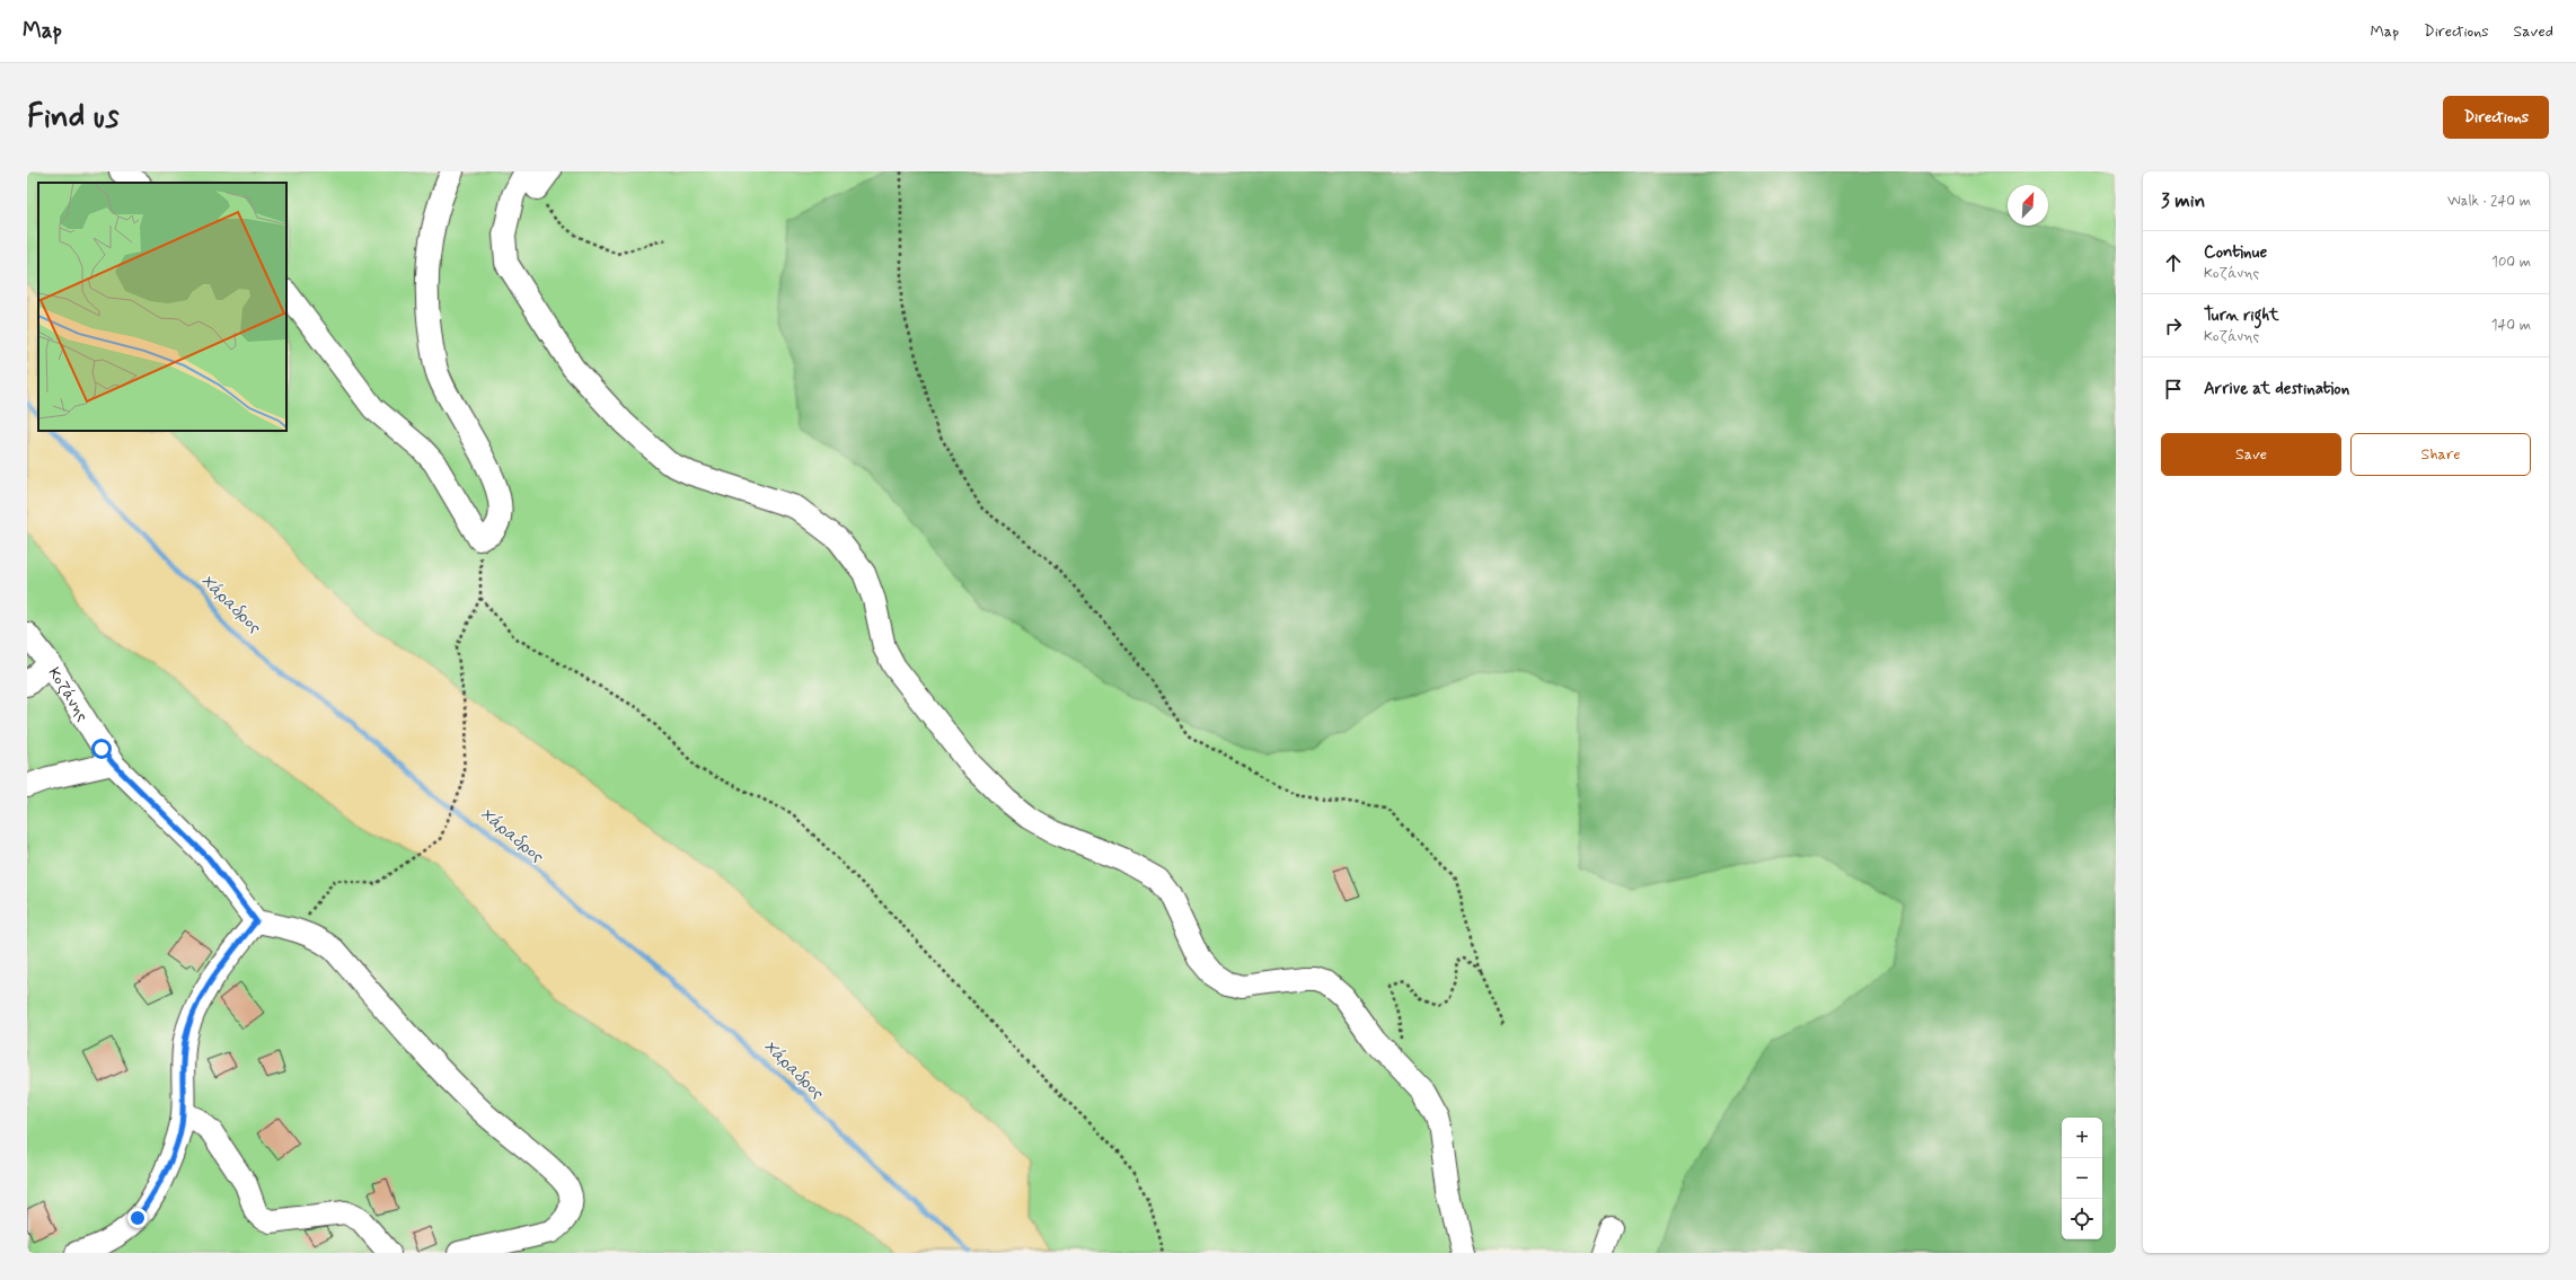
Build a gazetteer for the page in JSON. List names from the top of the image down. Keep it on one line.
{"streets":{"street":["Κοζάνης"]},"water":["Χάραδρος"],"north":"top right","page":{"header":"Map","nav":["Map","Directions","Saved"],"buttons":["Directions",["Save","Share"]],"title":"Find us","heading":["3 min","Walk · 240 m"],"list":[["Continue","Κοζάνης","100 m"],["Turn right","Κοζάνης","140 m"],"Arrive at destination"],"map_buttons":["+","−"]}}
